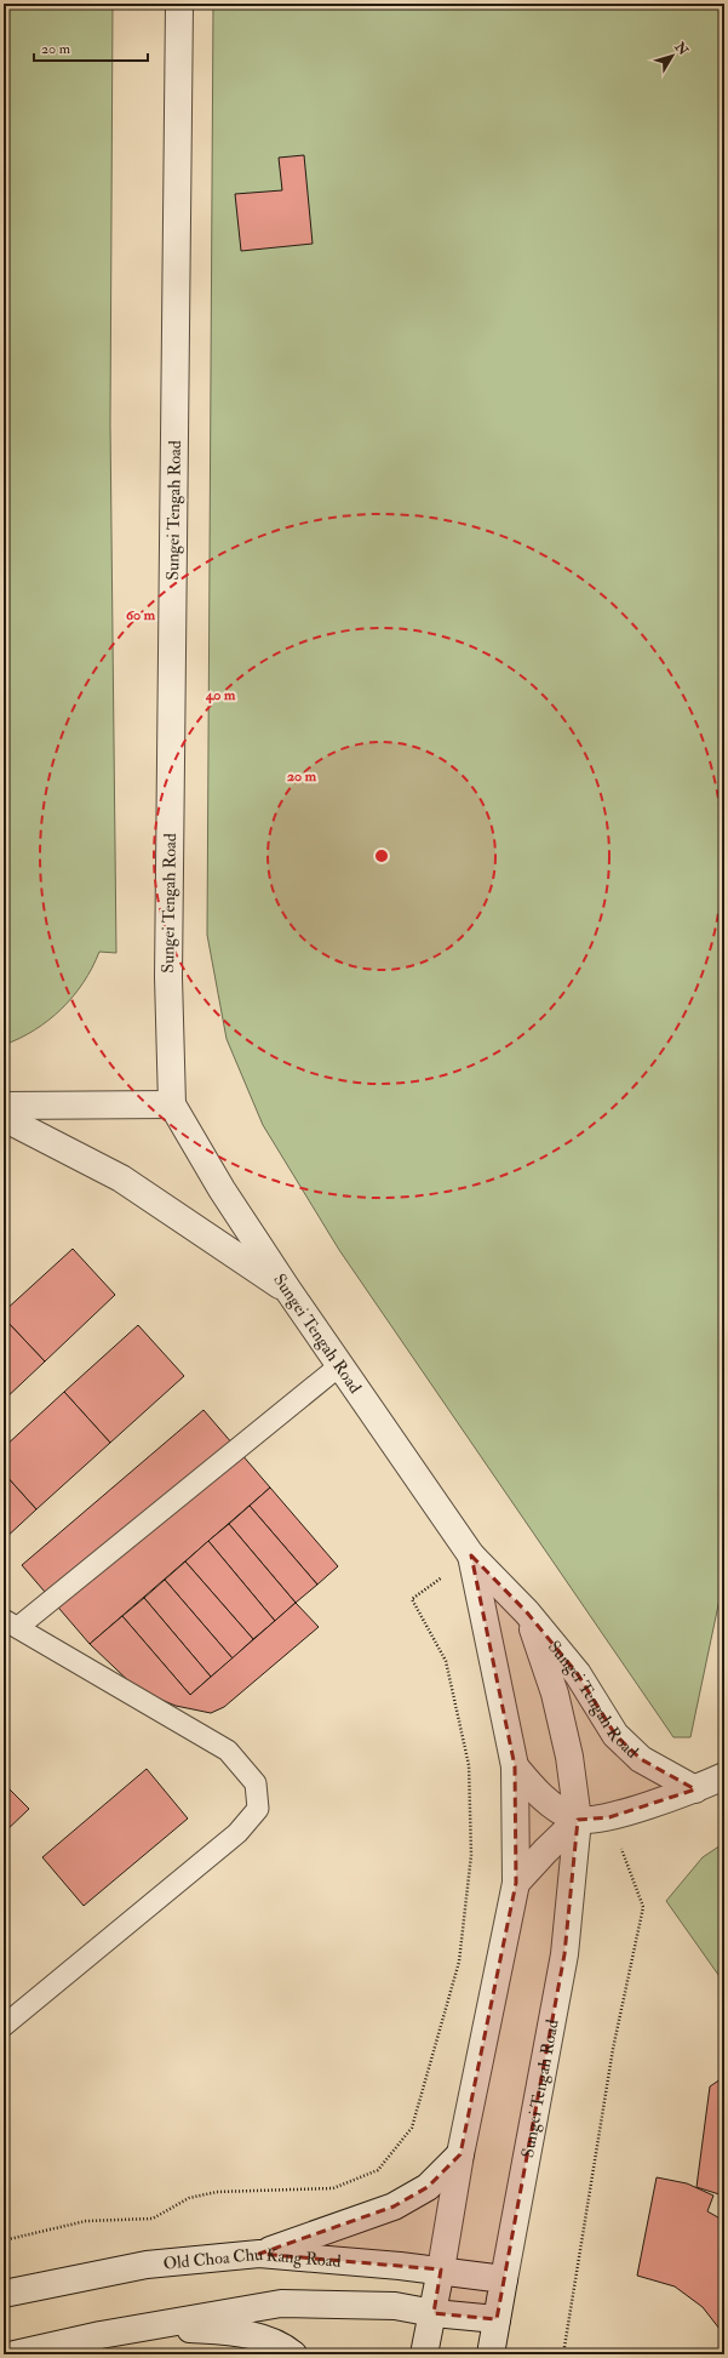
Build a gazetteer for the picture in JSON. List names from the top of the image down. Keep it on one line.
{"streets":{"street":["Sungei Tengah Road","Old Choa Chu Kang Road"]},"crossings":[["Sungei Tengah Road","Old Choa Chu Kang Road"]],"scale_bar":"20 m","north":"top right","rings":["60 m","40 m","20 m"]}
